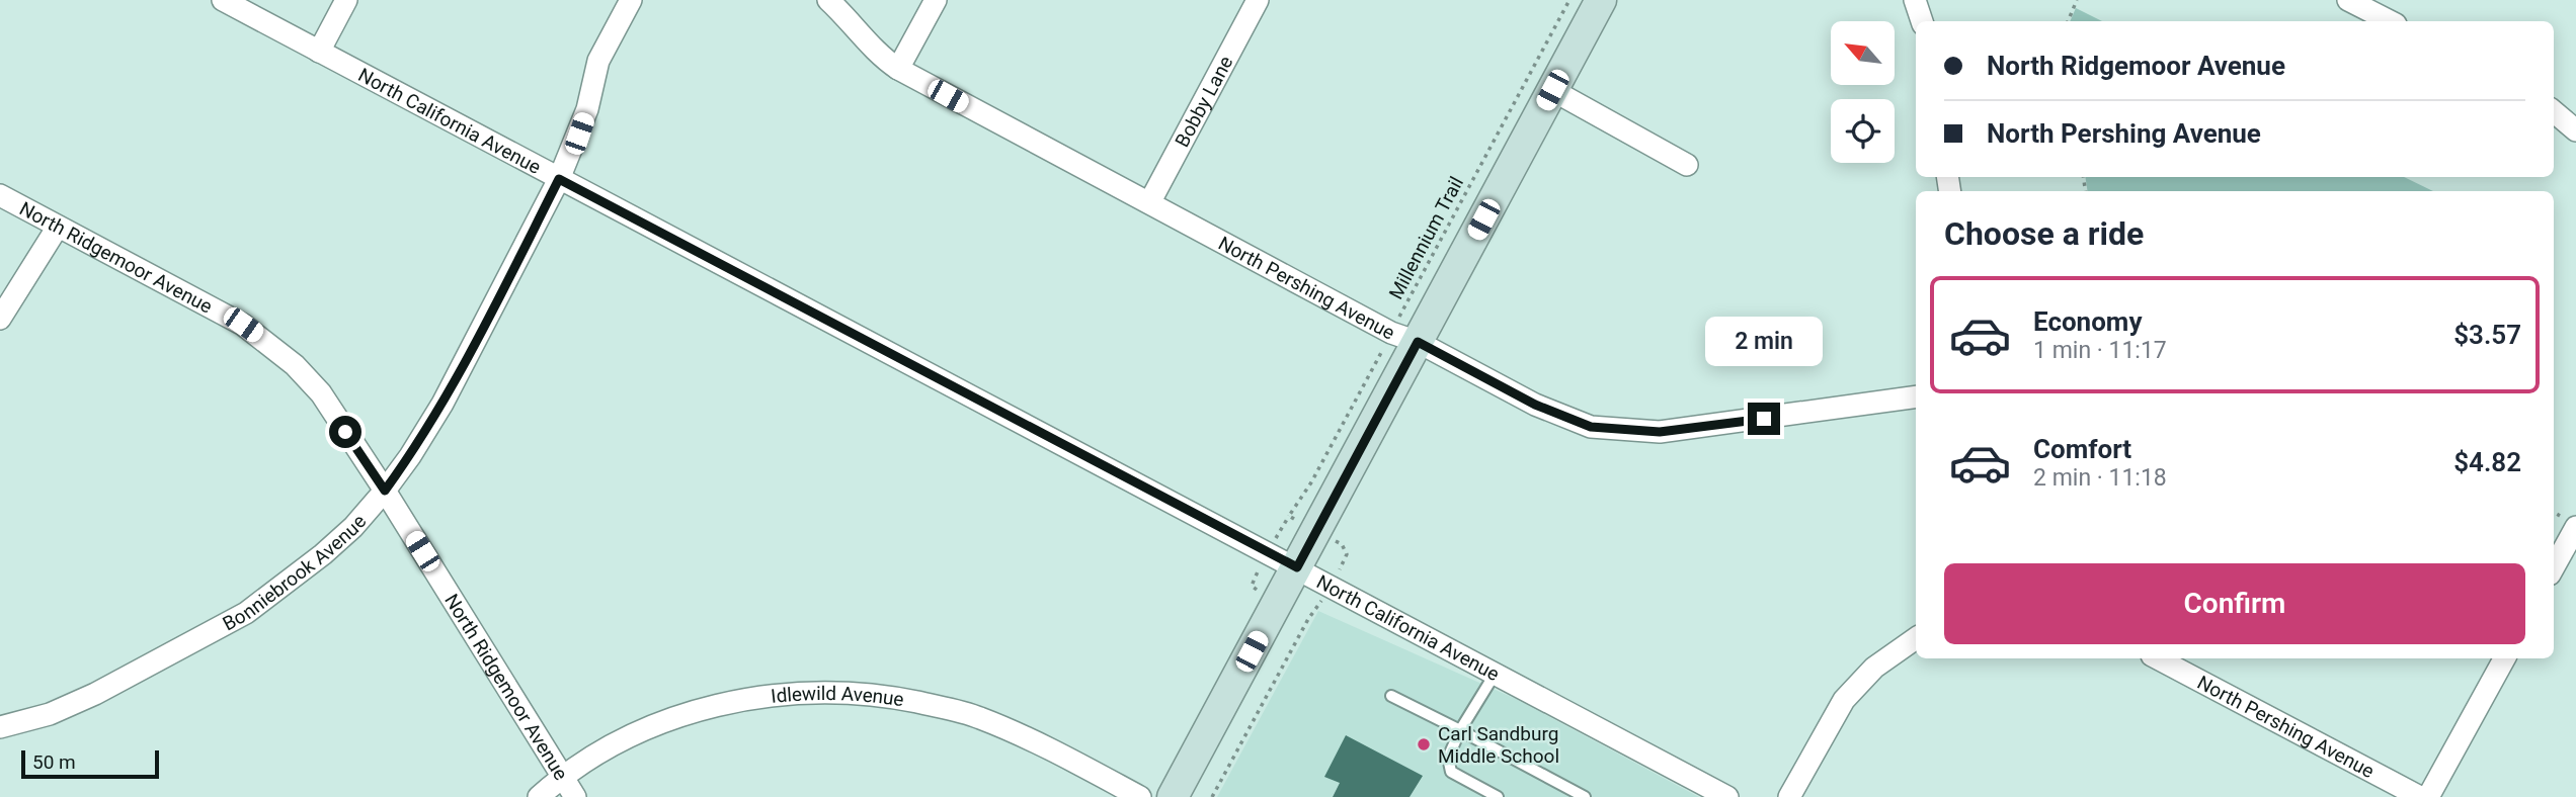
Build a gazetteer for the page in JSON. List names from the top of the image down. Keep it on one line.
{"streets":{"street":["Bobby Lane","North California Avenue","North Ridgemoor Avenue","North Pershing Avenue","Bonniebrook Avenue","Idlewild Avenue"],"path":["Millennium Trail"]},"crossings":[["Bobby Lane","North Pershing Avenue"],["North California Avenue","Bonniebrook Avenue"],["Millennium Trail","North Pershing Avenue"],["North Ridgemoor Avenue","Bonniebrook Avenue"],["North Ridgemoor Avenue","Idlewild Avenue"]],"places":["Carl Sandburg Middle School"],"scale_bar":"50 m","north":"top left","page":{"banner":["North Ridgemoor Avenue","North Pershing Avenue"],"heading":"Choose a ride","list":[{"name":"Economy","note":"1 min · 11:17","value":"$3.57"},{"name":"Comfort","note":"2 min · 11:18","value":"$4.82"}],"bubble":"2 min","buttons":"Confirm","scale":"50 m"}}
